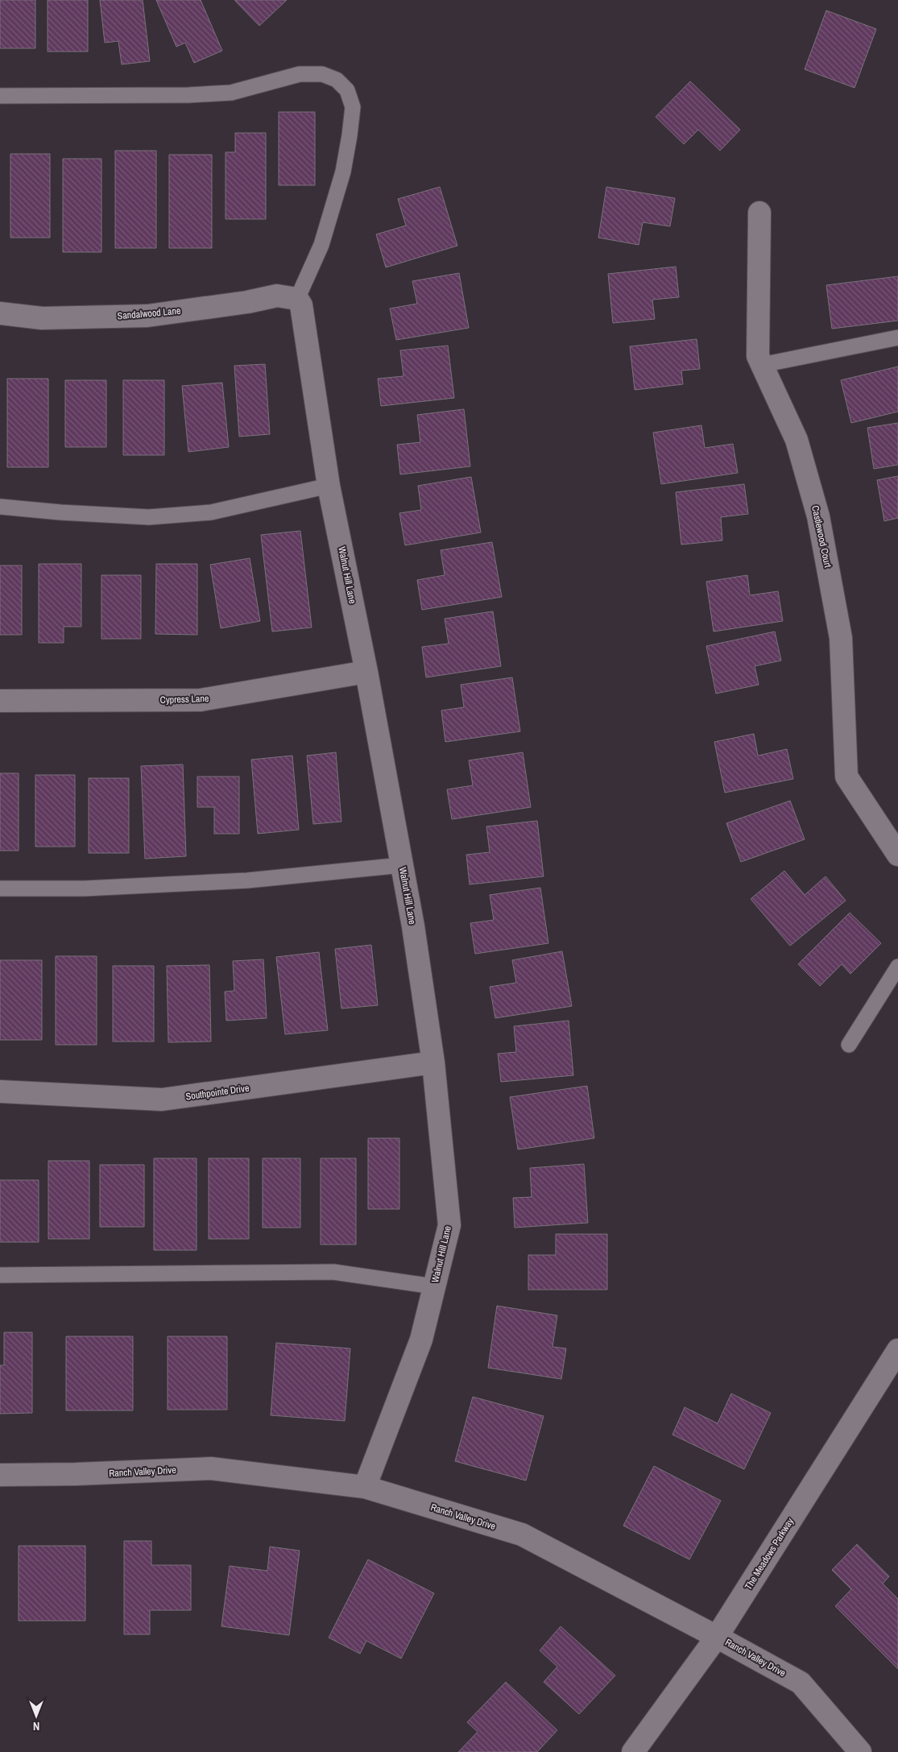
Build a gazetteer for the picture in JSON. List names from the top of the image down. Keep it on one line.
{"streets":{"street":["Sandalwood Lane","Castlewood Court","Walnut Hill Lane","Cypress Lane","Southpointe Drive","Ranch Valley Drive","The Meadows Parkway"]},"crossings":[["Sandalwood Lane","Walnut Hill Lane"],["Walnut Hill Lane","Cypress Lane"],["Walnut Hill Lane","Southpointe Drive"],["Walnut Hill Lane","Ranch Valley Drive"],["Ranch Valley Drive","The Meadows Parkway"]],"north":"bottom"}
